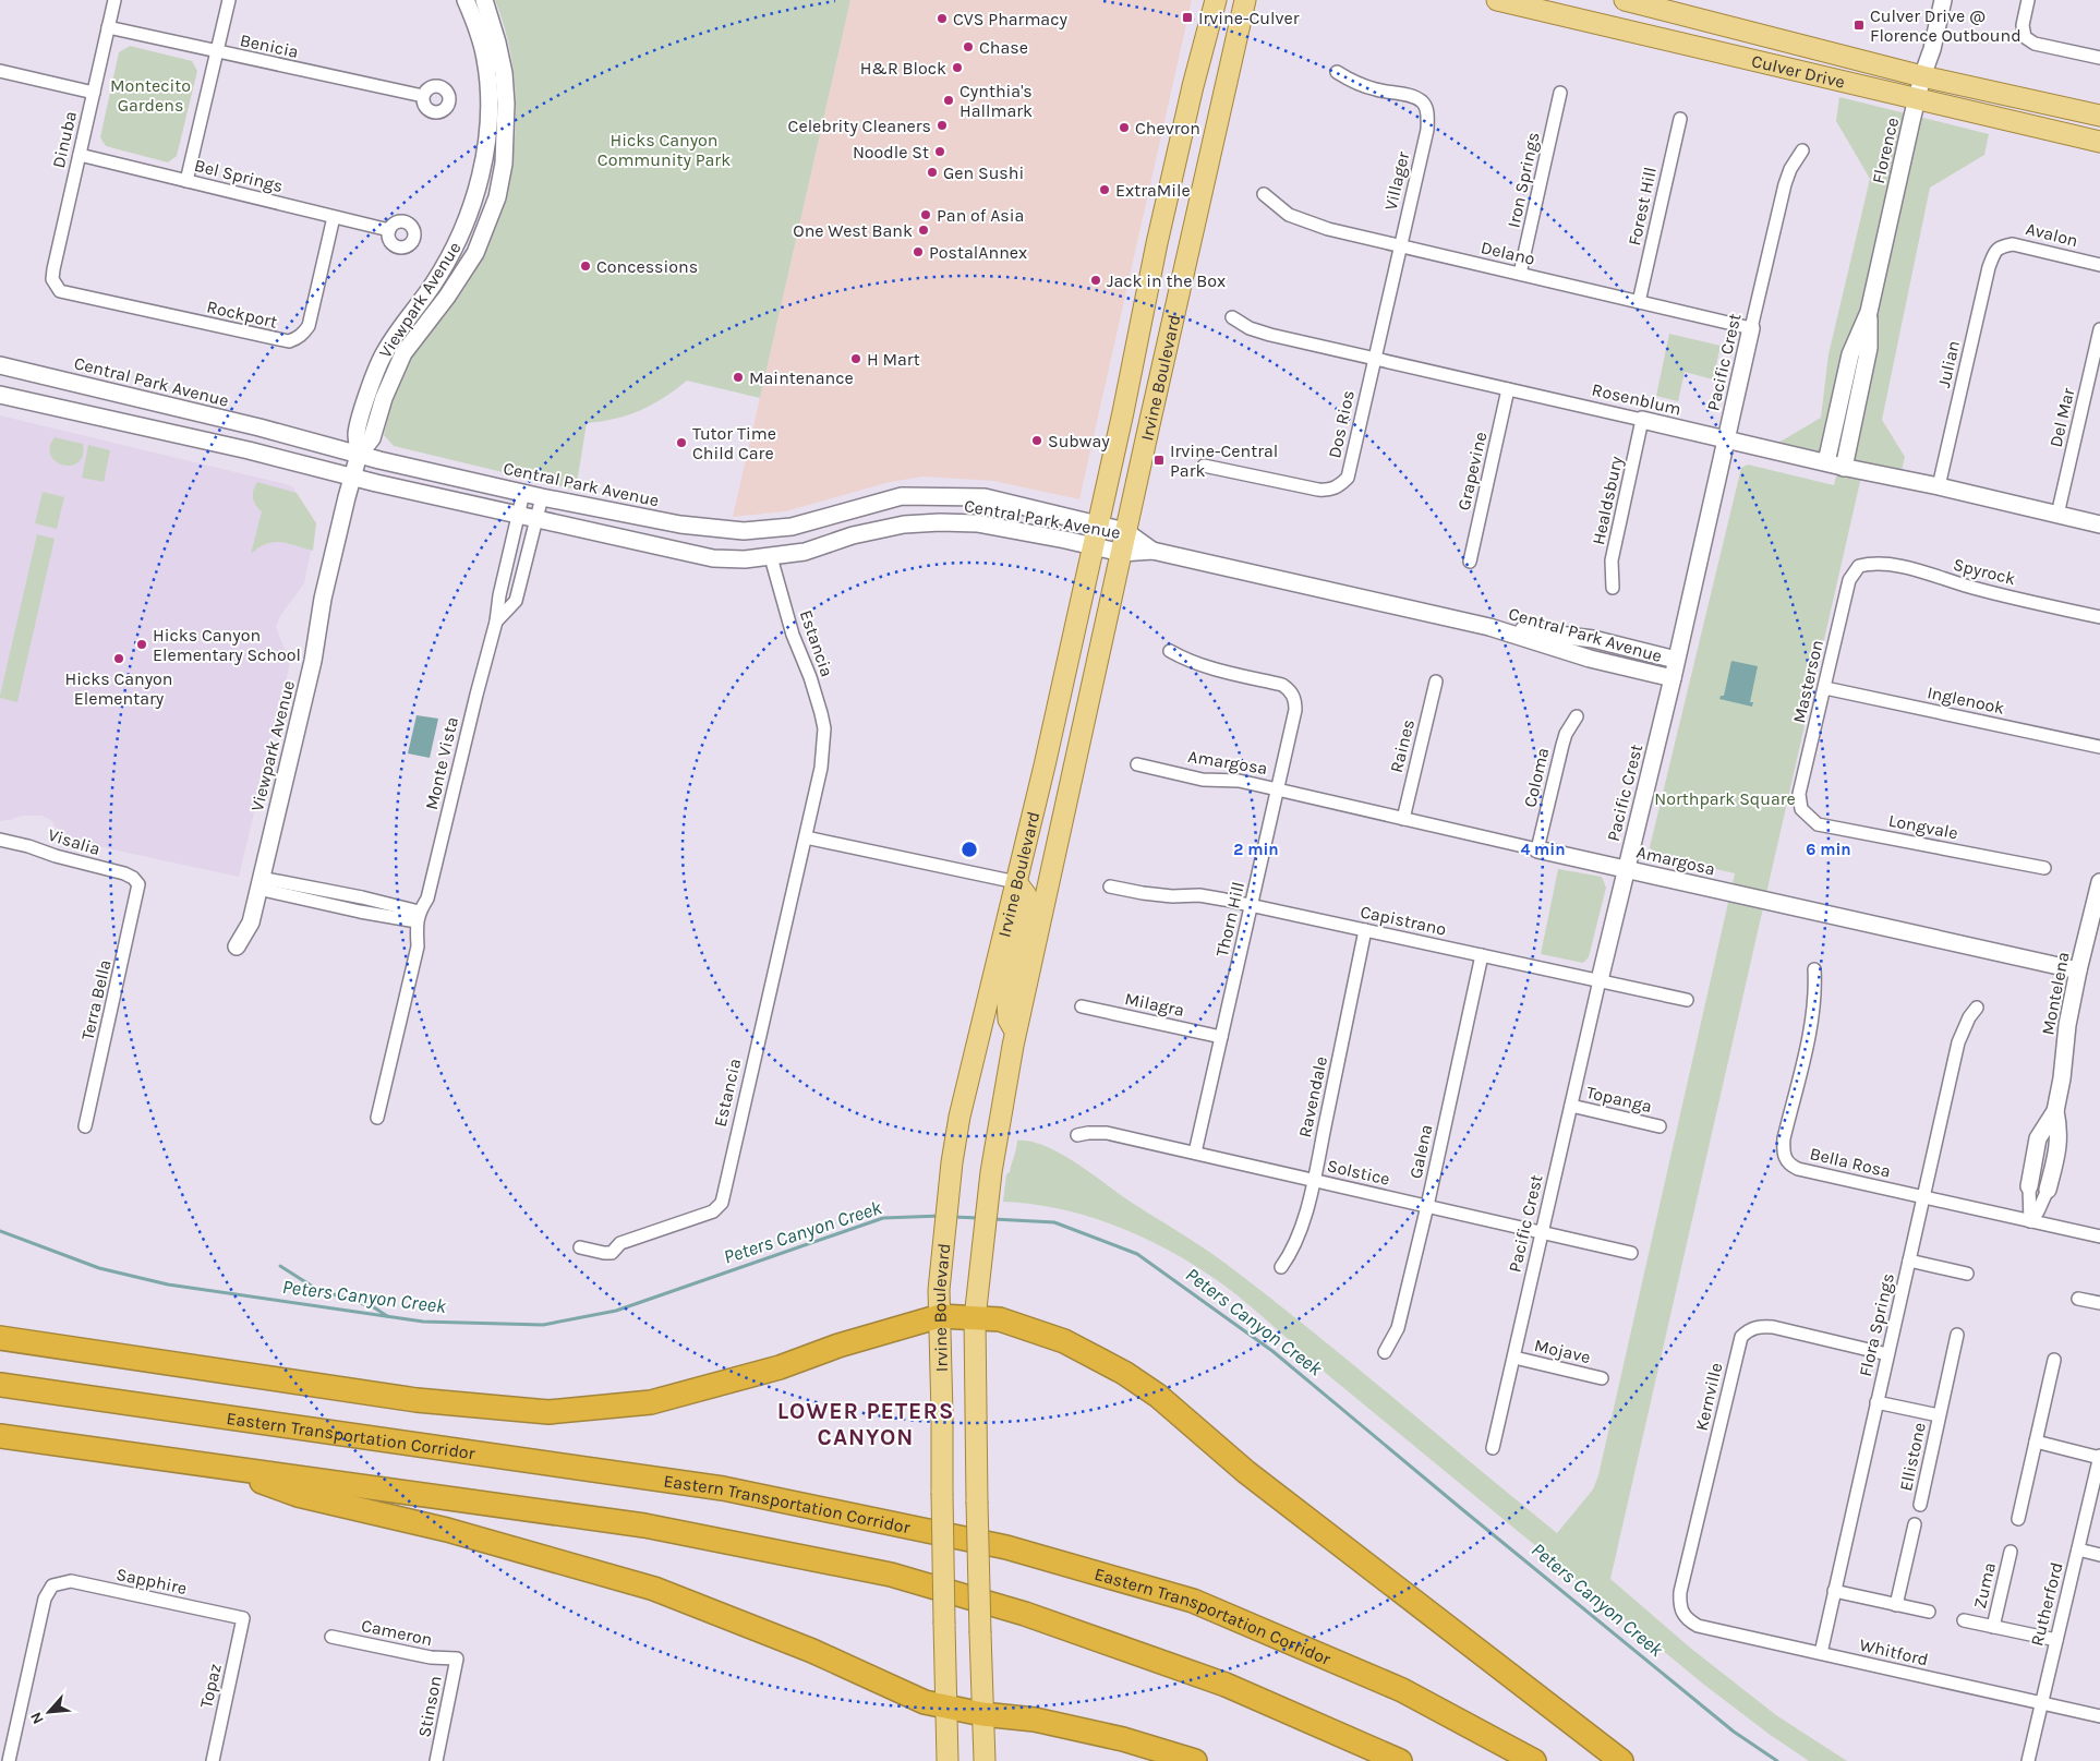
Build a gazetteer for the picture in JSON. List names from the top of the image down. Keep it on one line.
{"streets":{"highway":["Eastern Transportation Corridor"],"main road":["Culver Drive","Irvine Boulevard"],"street":["Benicia","Dinuba","Florence","Bel Springs","Iron Springs","Villager","Forest Hill","Avalon","Delano","Viewpark Avenue","Rockport","Pacific Crest","Julian","Central Park Avenue","Rosenblum","Del Mar","Dos Rios","Grapevine","Healdsbury","Spyrock","Estancia","Masterson","Inglenook","Raines","Amargosa","Monte Vista","Coloma","Longvale","Visalia","Thorn Hill","Capistrano","Montelena","Terra Bella","Milagra","Ravendale","Topanga","Galena","Bella Rosa","Solstice","Flora Springs","Mojave","Kernville","Ellistone","Sapphire","Zuma","Rutherford","Cameron","Whitford","Topaz","Stinson"]},"crossings":[["Benicia","Dinuba"],["Culver Drive","Florence"],["Dinuba","Bel Springs"],["Dinuba","Rockport"],["Florence","Rosenblum"],["Bel Springs","Rockport"],["Iron Springs","Delano"],["Villager","Delano"],["Villager","Rosenblum"],["Villager","Dos Rios"],["Forest Hill","Delano"],["Avalon","Julian"],["Delano","Pacific Crest"],["Viewpark Avenue","Central Park Avenue"],["Pacific Crest","Central Park Avenue"],["Pacific Crest","Rosenblum"],["Pacific Crest","Amargosa"],["Pacific Crest","Capistrano"],["Pacific Crest","Topanga"],["Pacific Crest","Solstice"],["Pacific Crest","Mojave"],["Julian","Rosenblum"],["Irvine Boulevard","Central Park Avenue"],["Central Park Avenue","Estancia"],["Central Park Avenue","Monte Vista"],["Rosenblum","Del Mar"],["Rosenblum","Dos Rios"],["Rosenblum","Grapevine"],["Rosenblum","Healdsbury"],["Spyrock","Masterson"],["Masterson","Inglenook"],["Masterson","Longvale"],["Raines","Amargosa"],["Amargosa","Coloma"],["Amargosa","Thorn Hill"],["Amargosa","Montelena"],["Visalia","Terra Bella"],["Thorn Hill","Capistrano"],["Thorn Hill","Milagra"],["Thorn Hill","Solstice"],["Capistrano","Ravendale"],["Capistrano","Galena"],["Montelena","Bella Rosa"],["Ravendale","Solstice"],["Galena","Solstice"],["Bella Rosa","Flora Springs"],["Flora Springs","Kernville"],["Flora Springs","Ellistone"],["Flora Springs","Whitford"],["Kernville","Whitford"],["Sapphire","Topaz"],["Zuma","Rutherford"],["Rutherford","Whitford"],["Cameron","Stinson"]],"districts":["LOWER PETERS CANYON"],"water":["Peters Canyon Creek"],"parks":["Montecito Gardens","Hicks Canyon Community Park","Northpark Square"],"places":{"transit":["Irvine-Culver","Culver Drive @ Florence Outbound","Irvine-Central Park"],"other":["CVS Pharmacy","Chase","H&R Block","Cynthia's Hallmark","Celebrity Cleaners","Chevron","Noodle St","Gen Sushi","ExtraMile","Pan of Asia","One West Bank","PostalAnnex","Concessions","Jack in the Box","H Mart","Maintenance","Subway","Tutor Time Child Care","Hicks Canyon Elementary School","Hicks Canyon Elementary"]},"north":"bottom left","rings":["2 min","4 min","6 min"]}
